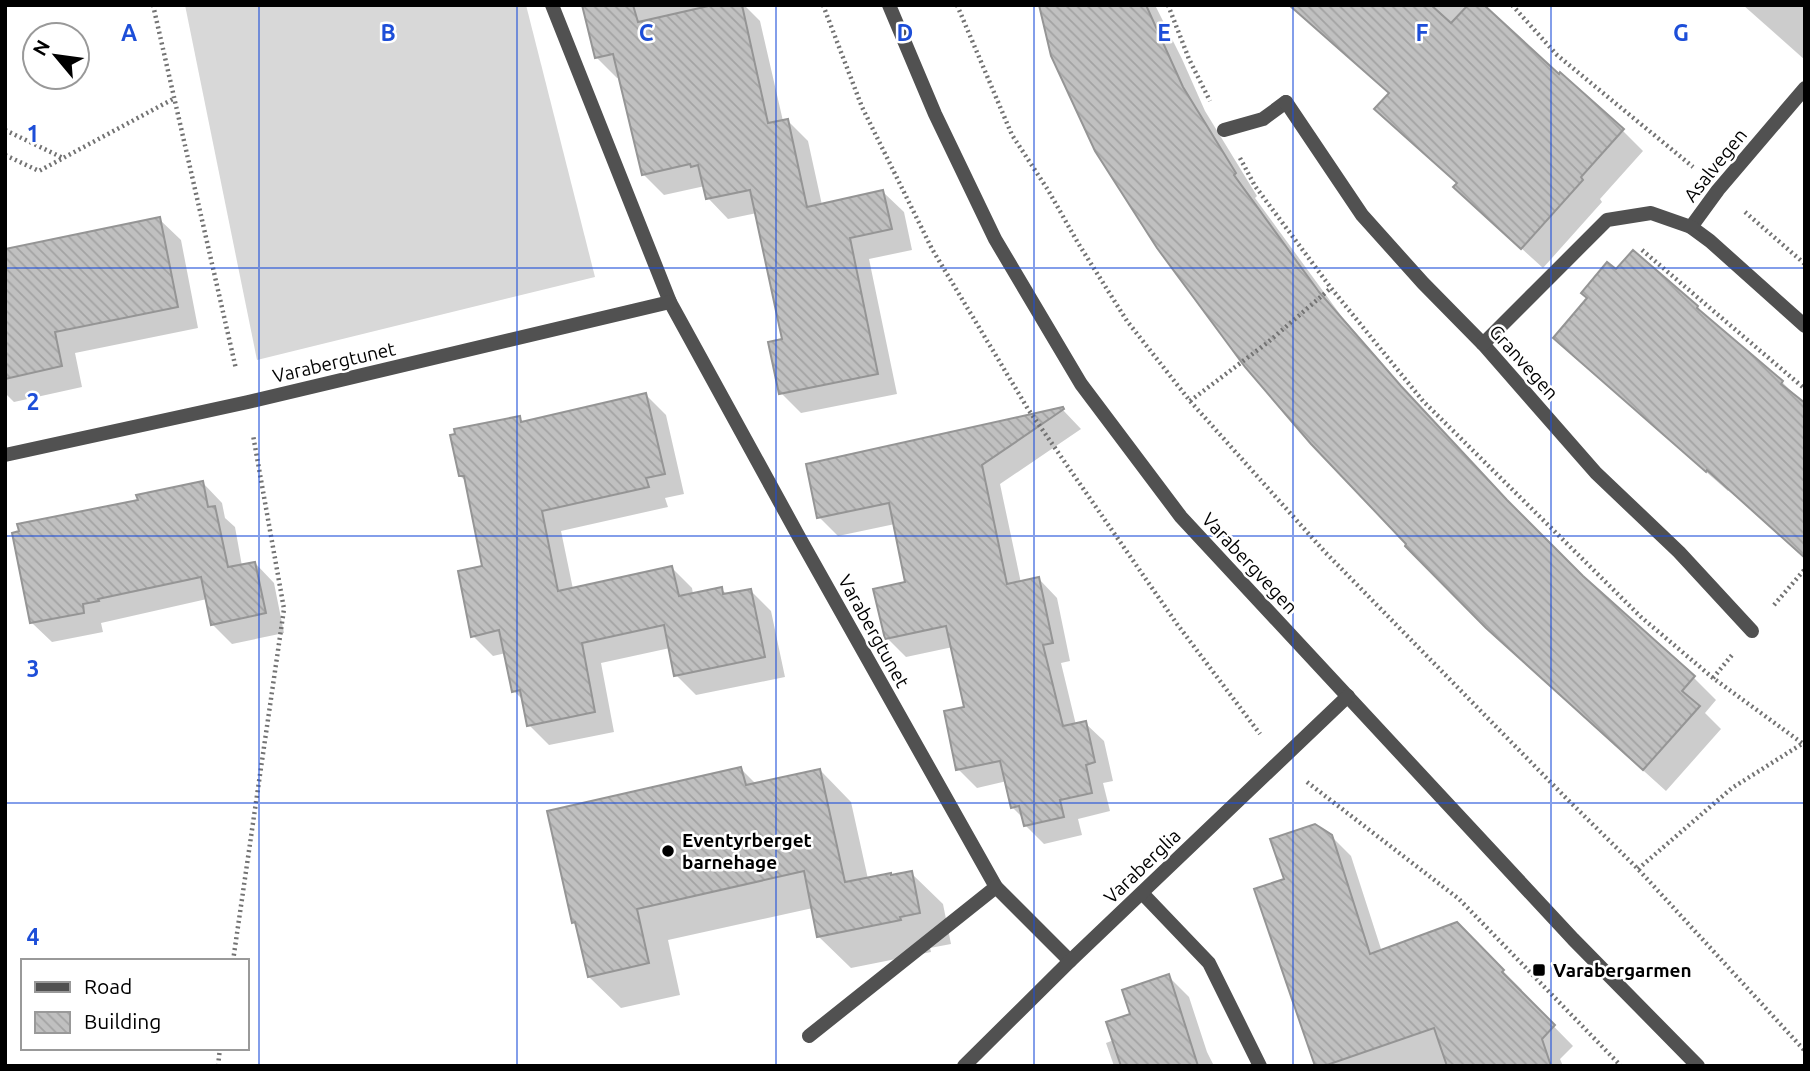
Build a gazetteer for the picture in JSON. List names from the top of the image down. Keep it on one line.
{"streets":{"street":["Asalvegen","Varabergtunet","Granvegen","Varabergvegen","Varaberglia"]},"crossings":[["Varabergtunet","Varaberglia"],["Varabergvegen","Varaberglia"]],"places":{"other":["Eventyrberget barnehage"],"transit":["Varabergarmen"]},"legend":["Road","Building"],"north":"top left","grid":{"columns":["A","B","C","D","E","F","G"],"rows":["1","2","3","4"]}}
